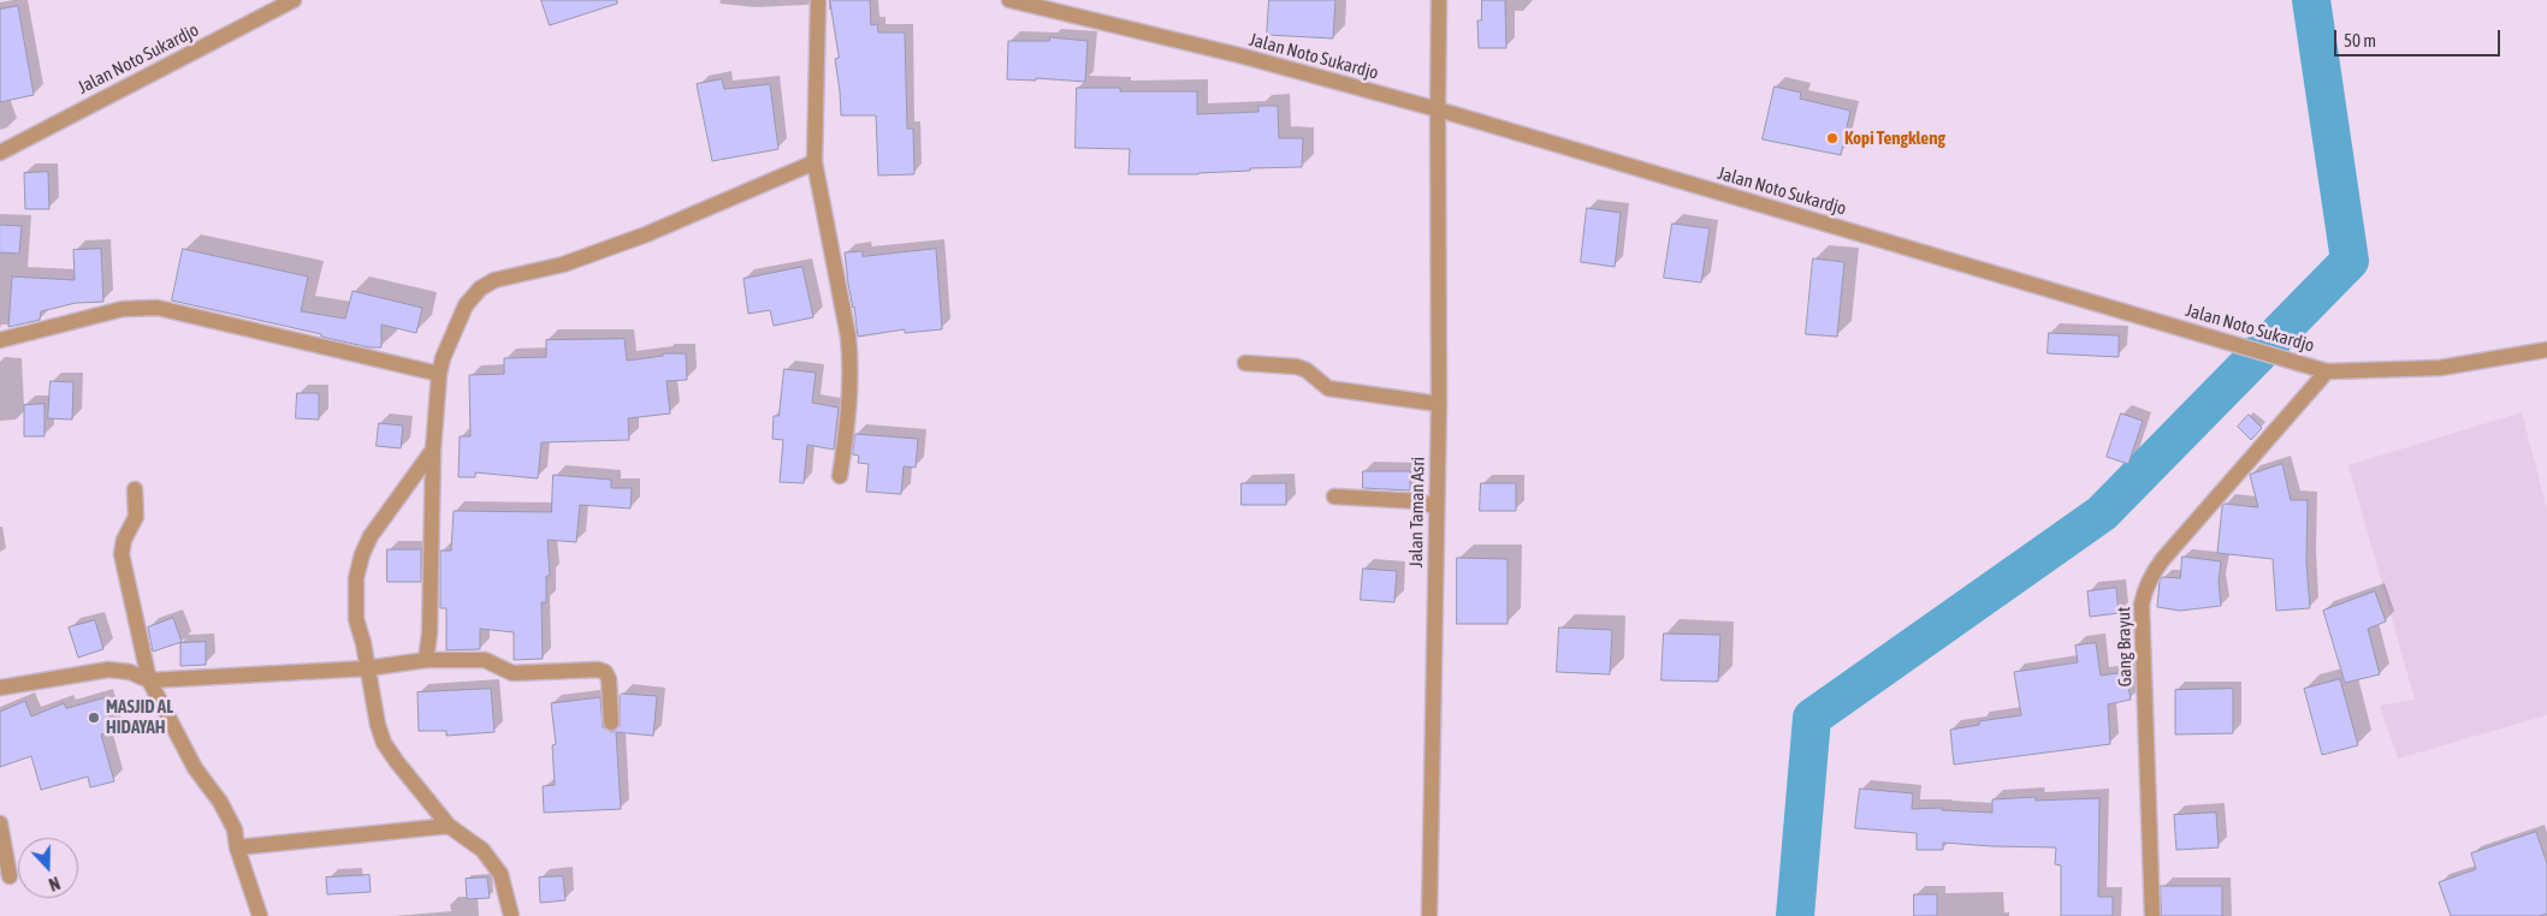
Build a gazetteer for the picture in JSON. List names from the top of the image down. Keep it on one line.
{"streets":{"street":["Jalan Noto Sukardjo","Jalan Taman Asri","Gang Brayut"]},"crossings":[["Jalan Noto Sukardjo","Jalan Taman Asri"],["Jalan Noto Sukardjo","Gang Brayut"]],"places":["Kopi Tengkleng","MASJID AL HIDAYAH"],"scale_bar":"50 m","north":"bottom"}
